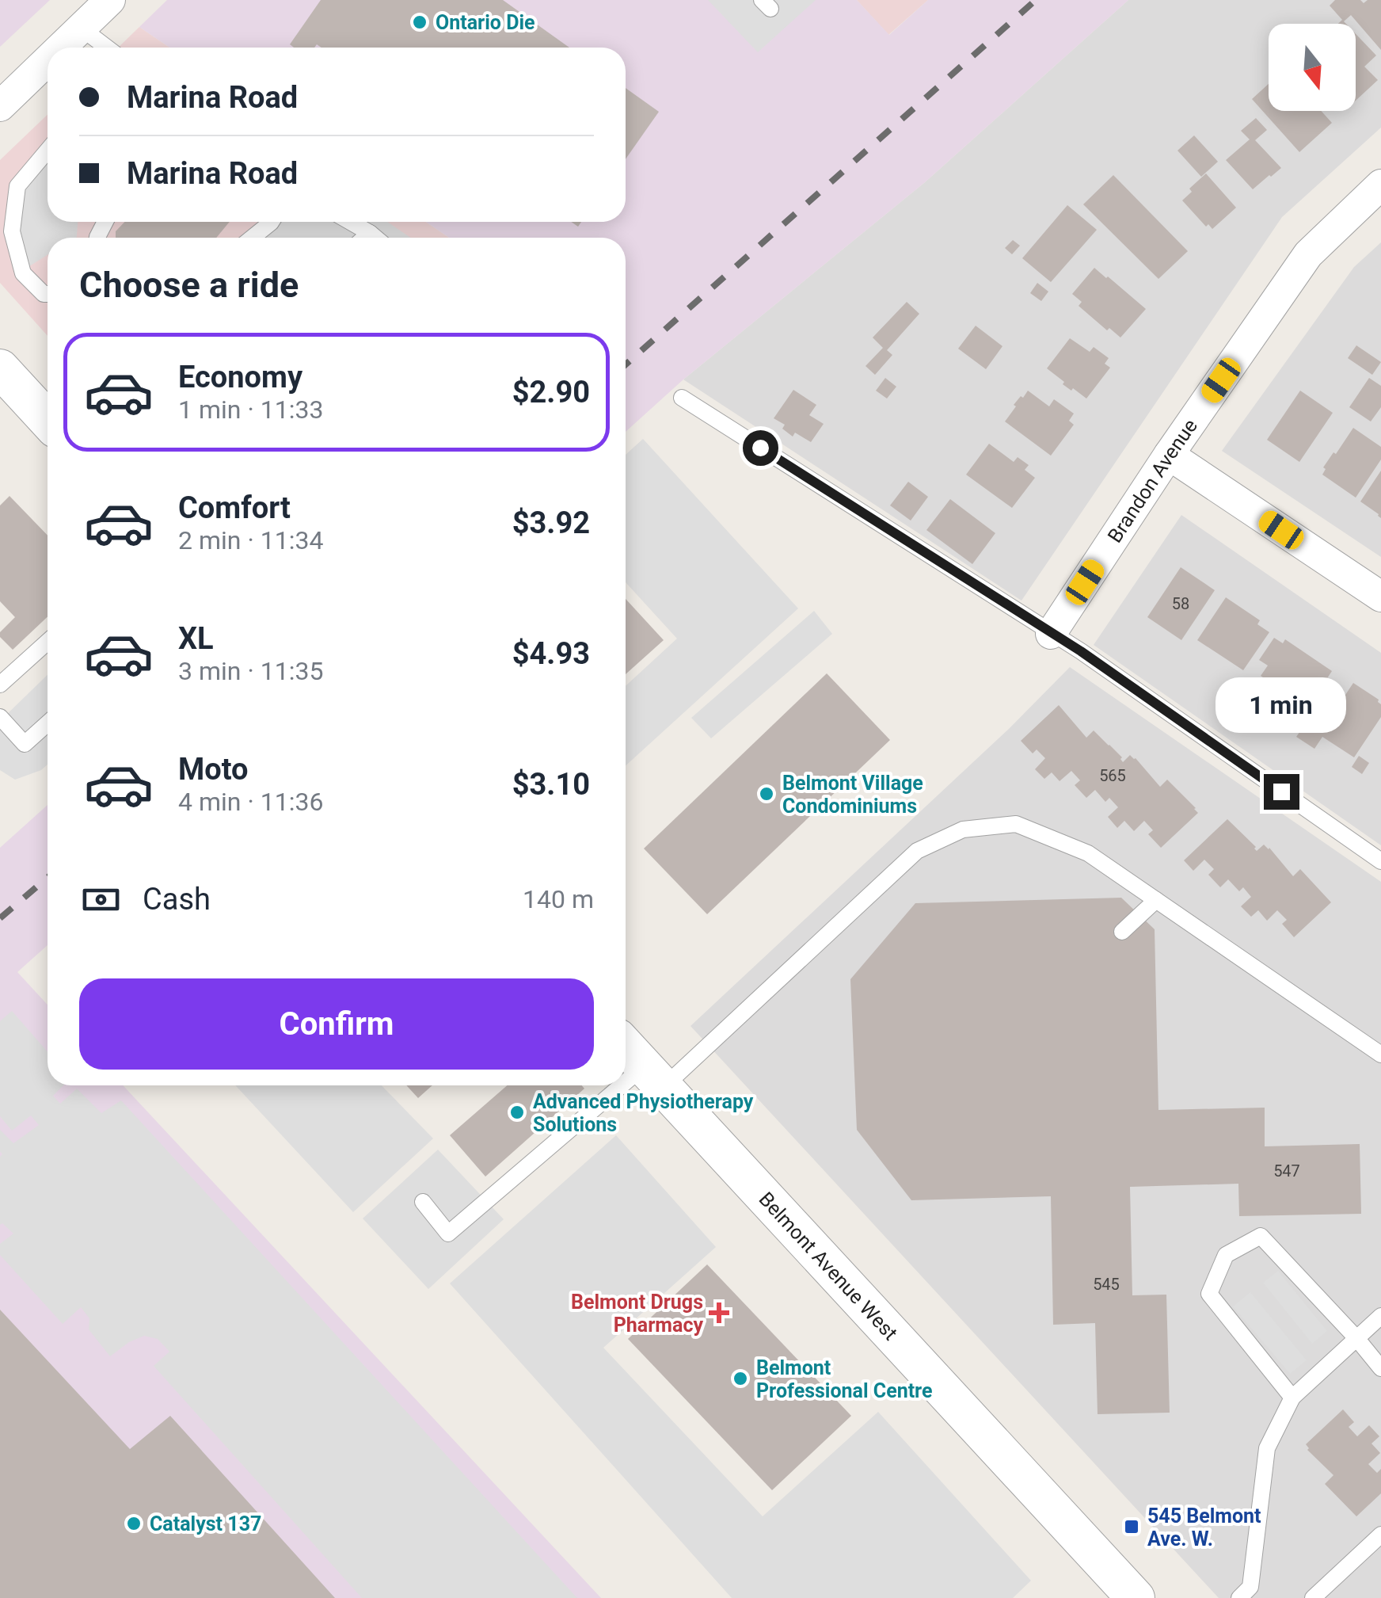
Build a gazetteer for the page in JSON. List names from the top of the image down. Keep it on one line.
{"streets":{"street":["Brandon Avenue","Belmont Avenue West"]},"places":{"other":["Ontario Die","Belmont Village Condominiums","Advanced Physiotherapy Solutions","Belmont Professional Centre","Catalyst 137"],"health":["Belmont Drugs Pharmacy"],"transit":["545 Belmont Ave. W."]},"house_numbers":["58","565","547","545"],"north":"bottom","page":{"banner":["Marina Road","Marina Road"],"heading":"Choose a ride","list":[{"name":"Economy","note":"1 min · 11:33","value":"$2.90"},{"name":"Comfort","note":"2 min · 11:34","value":"$3.92"},{"name":"XL","note":"3 min · 11:35","value":"$4.93"},{"name":"Moto","note":"4 min · 11:36","value":"$3.10"}],"bubble":"1 min","pay":["Cash","140 m"],"buttons":"Confirm"}}
